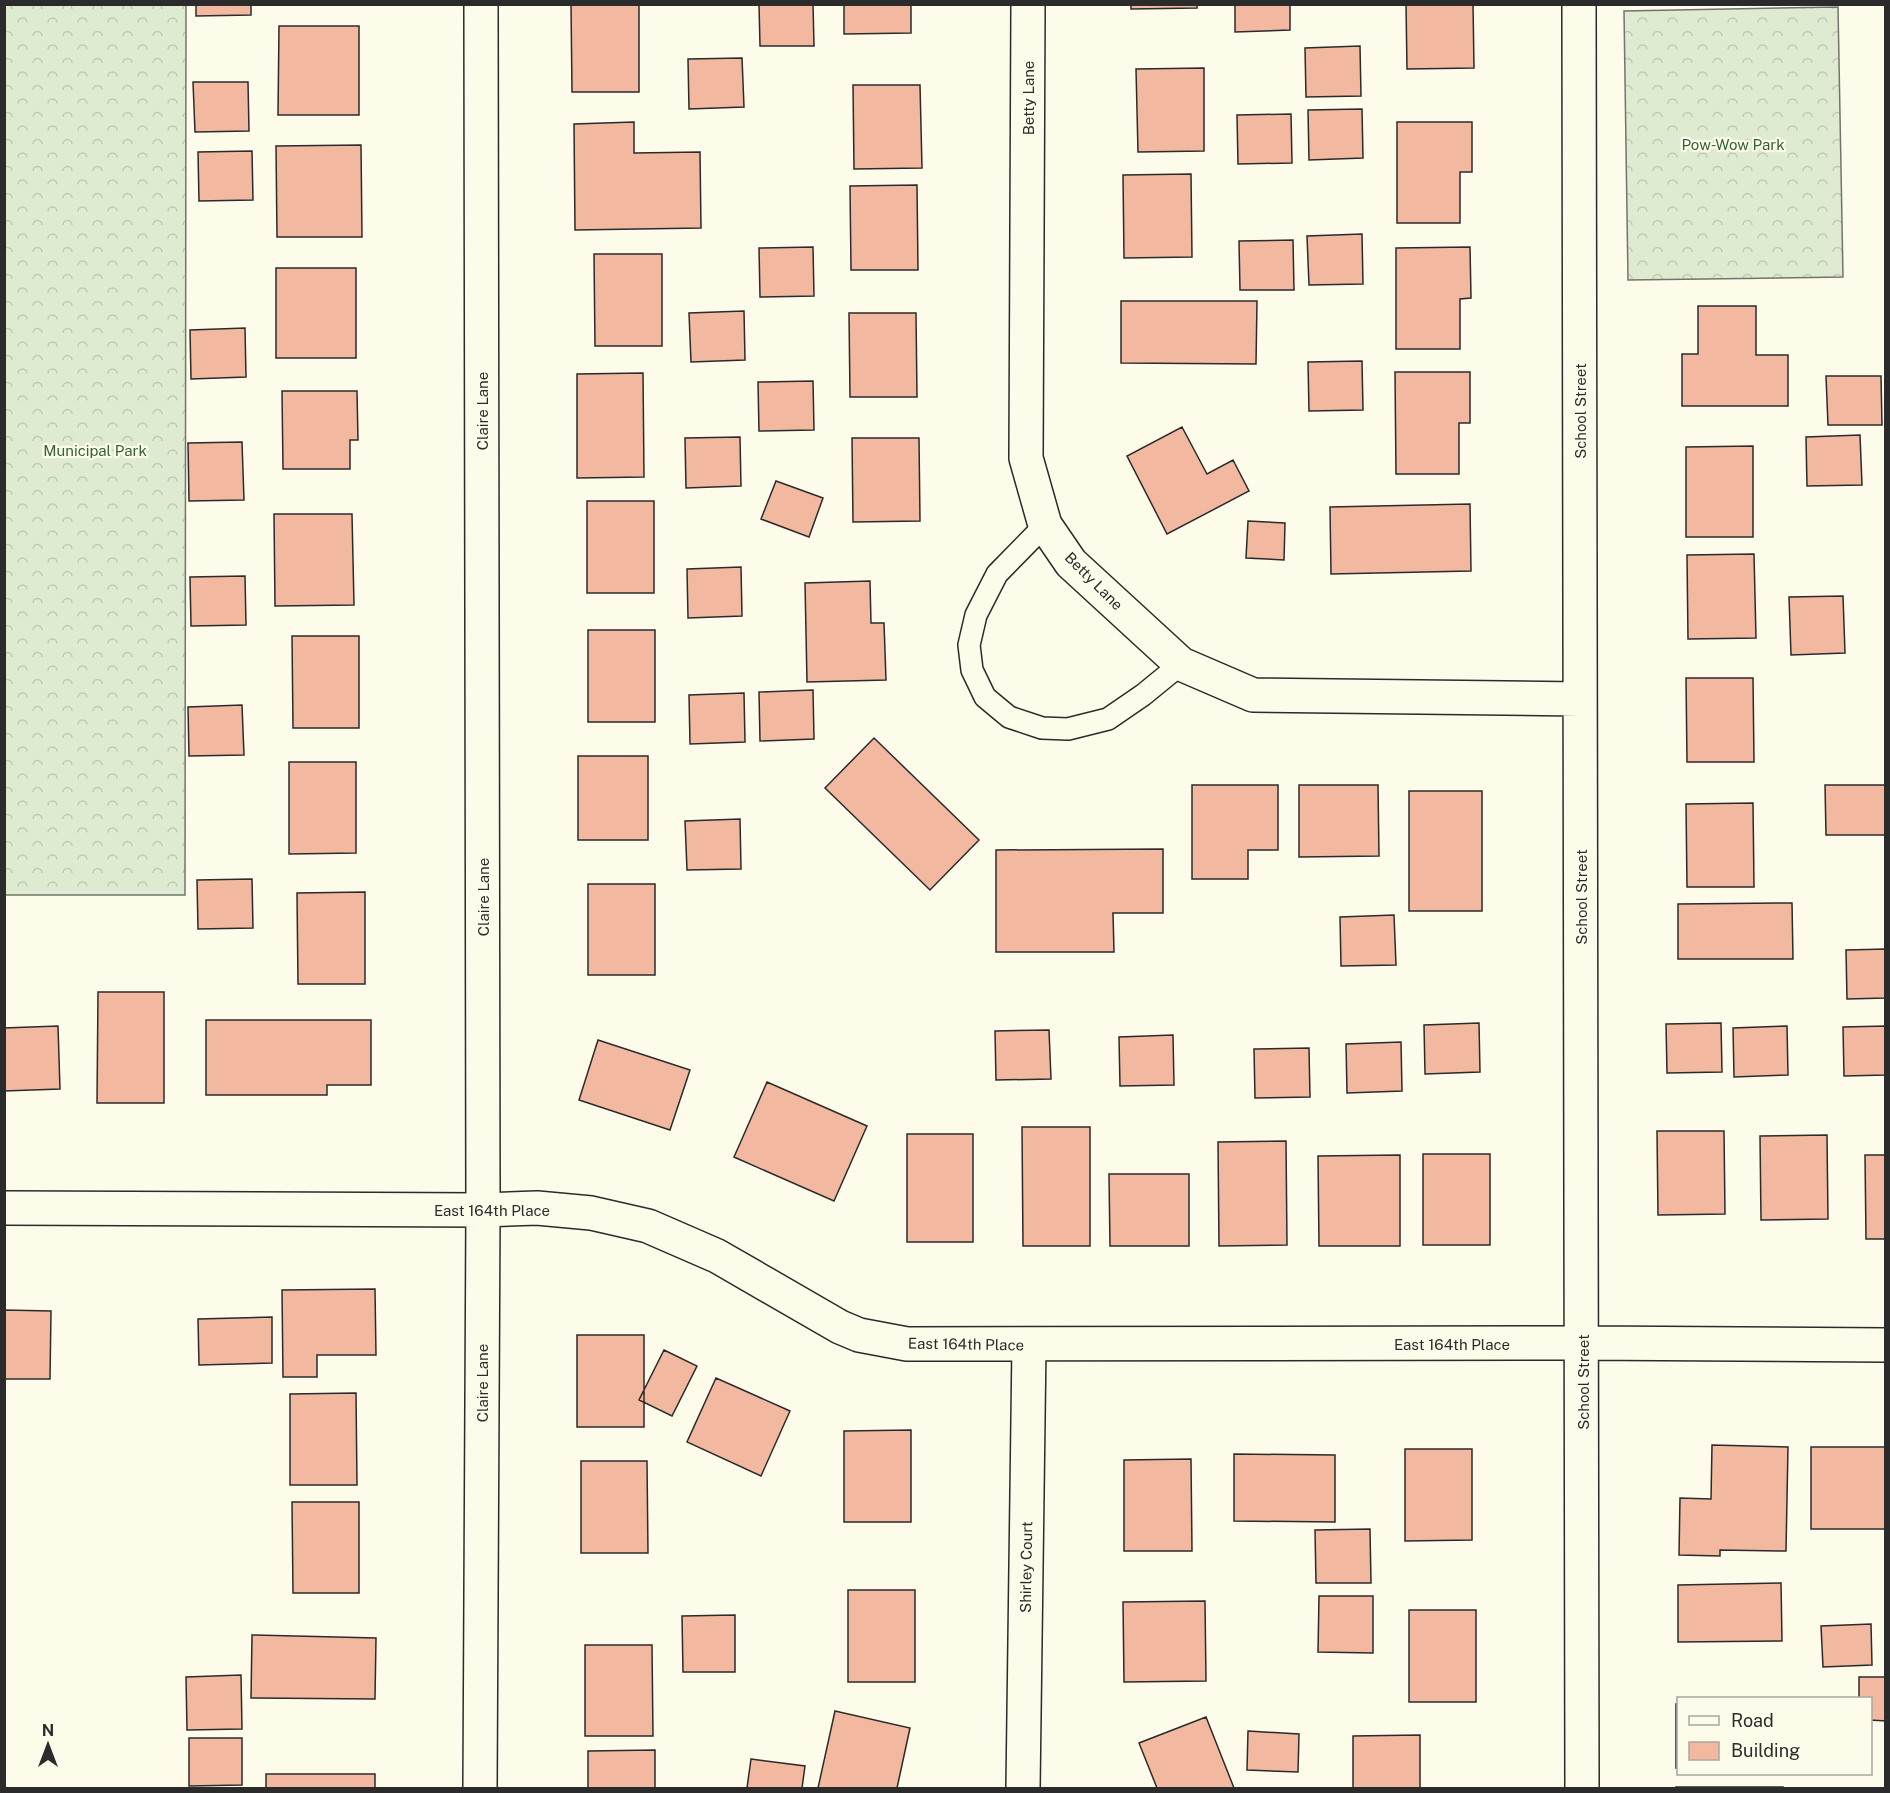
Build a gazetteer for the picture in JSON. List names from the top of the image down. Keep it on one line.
{"streets":{"street":["Betty Lane","Claire Lane","School Street","East 164th Place","Shirley Court"]},"crossings":[["Betty Lane","School Street"],["Claire Lane","East 164th Place"],["School Street","East 164th Place"],["East 164th Place","Shirley Court"]],"parks":["Pow-Wow Park","Municipal Park"],"legend":["Road","Building"],"north":"top"}
